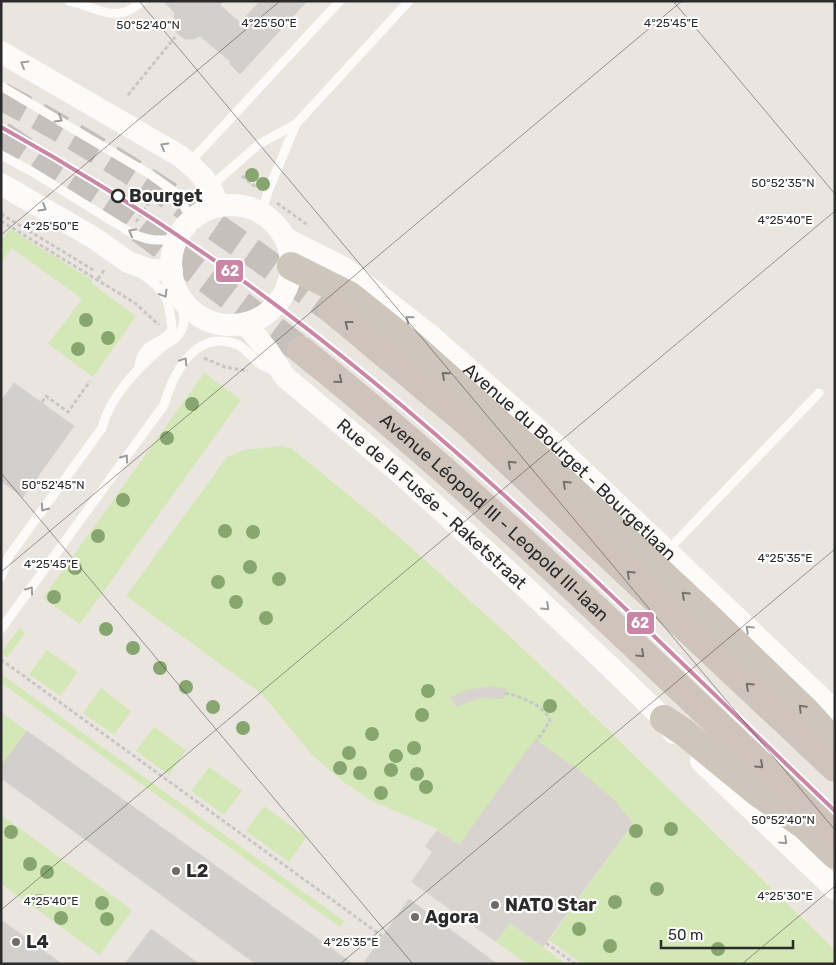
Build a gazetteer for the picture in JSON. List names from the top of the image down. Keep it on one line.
{"streets":{"highway":["Avenue Léopold III - Leopold III-laan"],"street":["Avenue du Bourget - Bourgetlaan","Rue de la Fusée - Raketstraat"]},"crossings":[["Avenue du Bourget - Bourgetlaan","Rue de la Fusée - Raketstraat"]],"one_way":["Avenue du Bourget - Bourgetlaan","Rue de la Fusée - Raketstraat"],"places":["Bourget","L2","NATO Star","Agora","L4"],"lines":["transit line 62"],"scale_bar":"50 m","coordinates":["4°25'45\"E","4°25'50\"E","50°52'40\"N","50°52'35\"N","4°25'40\"E","50°52'45\"N","4°25'35\"E","4°25'30\"E"]}
